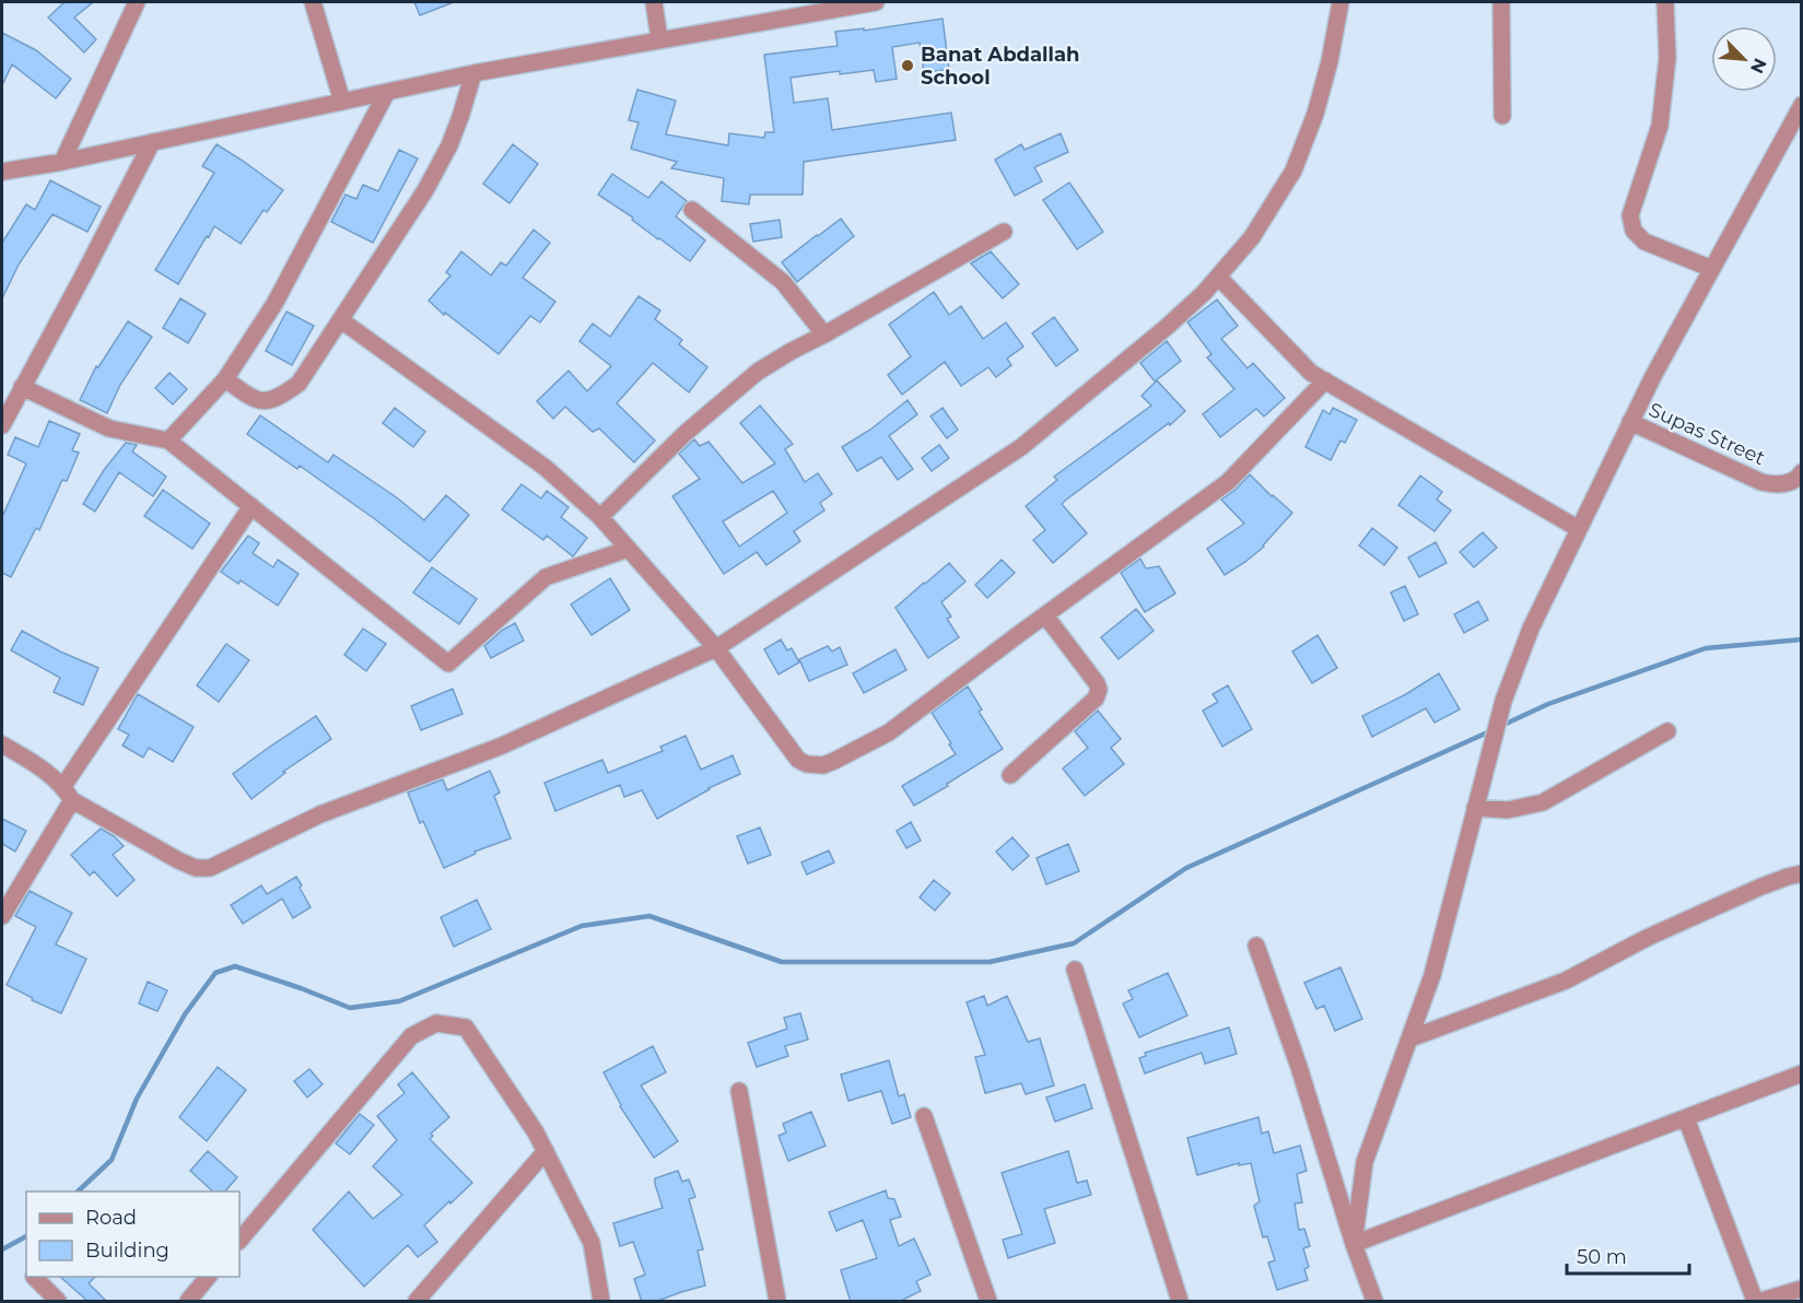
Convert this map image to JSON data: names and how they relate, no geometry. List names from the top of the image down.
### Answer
{
  "streets": {
    "street": ["Supas Street"]
  },
  "places": ["Banat Abdallah School"],
  "legend": ["Road", "Building"],
  "scale_bar": "50 m",
  "north": "bottom right"
}
